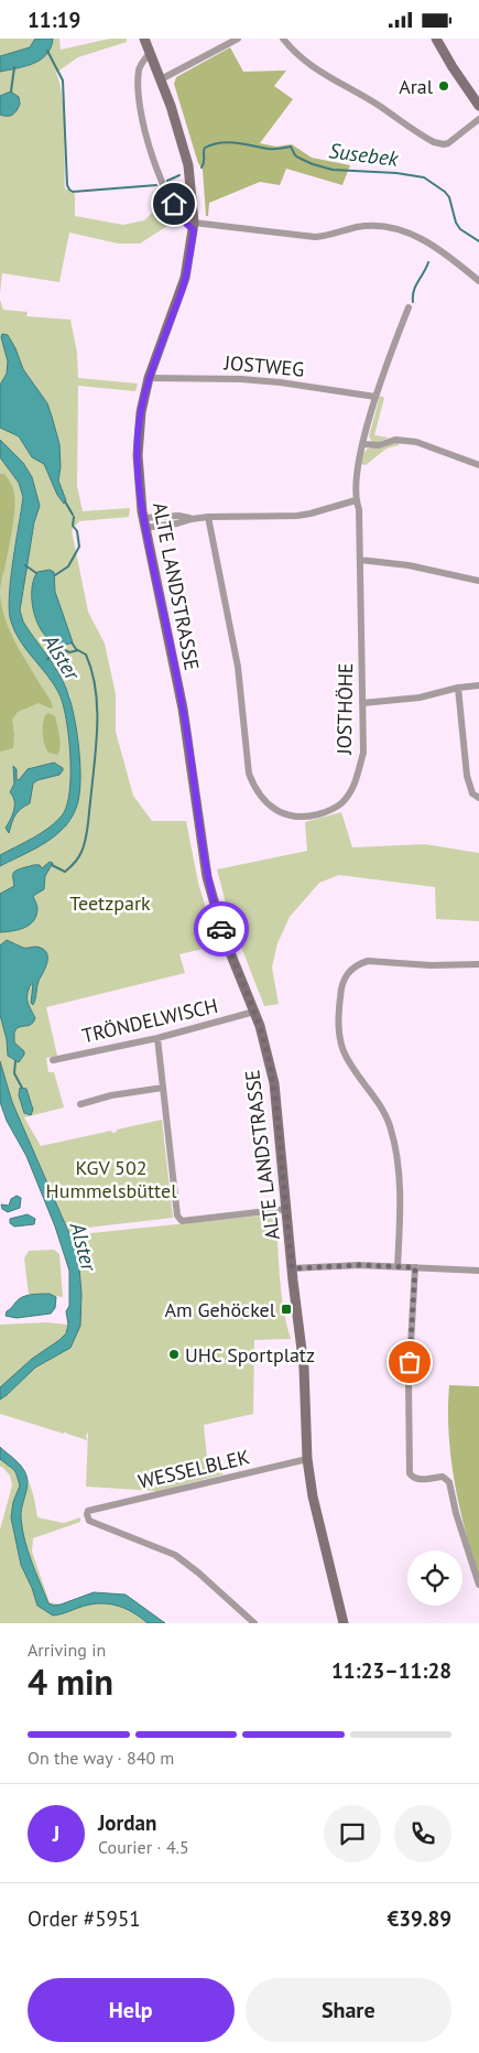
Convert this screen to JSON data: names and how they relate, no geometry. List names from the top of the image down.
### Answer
{
  "streets": {
    "main road": ["ALTE LANDSTRASSE"],
    "street": [
      "JOSTWEG",
      "JOSTHÖHE",
      "TRÖNDELWISCH",
      "WESSELBLEK"
    ]
  },
  "crossings": [
    ["JOSTWEG", "ALTE LANDSTRASSE"],
    ["JOSTWEG", "JOSTHÖHE"],
    ["ALTE LANDSTRASSE", "TRÖNDELWISCH"],
    ["ALTE LANDSTRASSE", "WESSELBLEK"]
  ],
  "water": ["Susebek", "Alster"],
  "parks": ["Teetzpark", "KGV 502 Hummelsbüttel"],
  "places": {
    "other": ["Aral", "UHC Sportplatz"],
    "transit": ["Am Gehöckel"]
  },
  "page": {
    "status": "11:19",
    "heading": ["4 min", "Arriving in", "11:23–11:28"],
    "panel": [
      "Jordan",
      "Courier · 4.5",
      "Order #5951",
      "€39.89"
    ],
    "bar": "On the way · 840 m",
    "round": "J",
    "buttons": ["Help", "Share"]
  }
}
